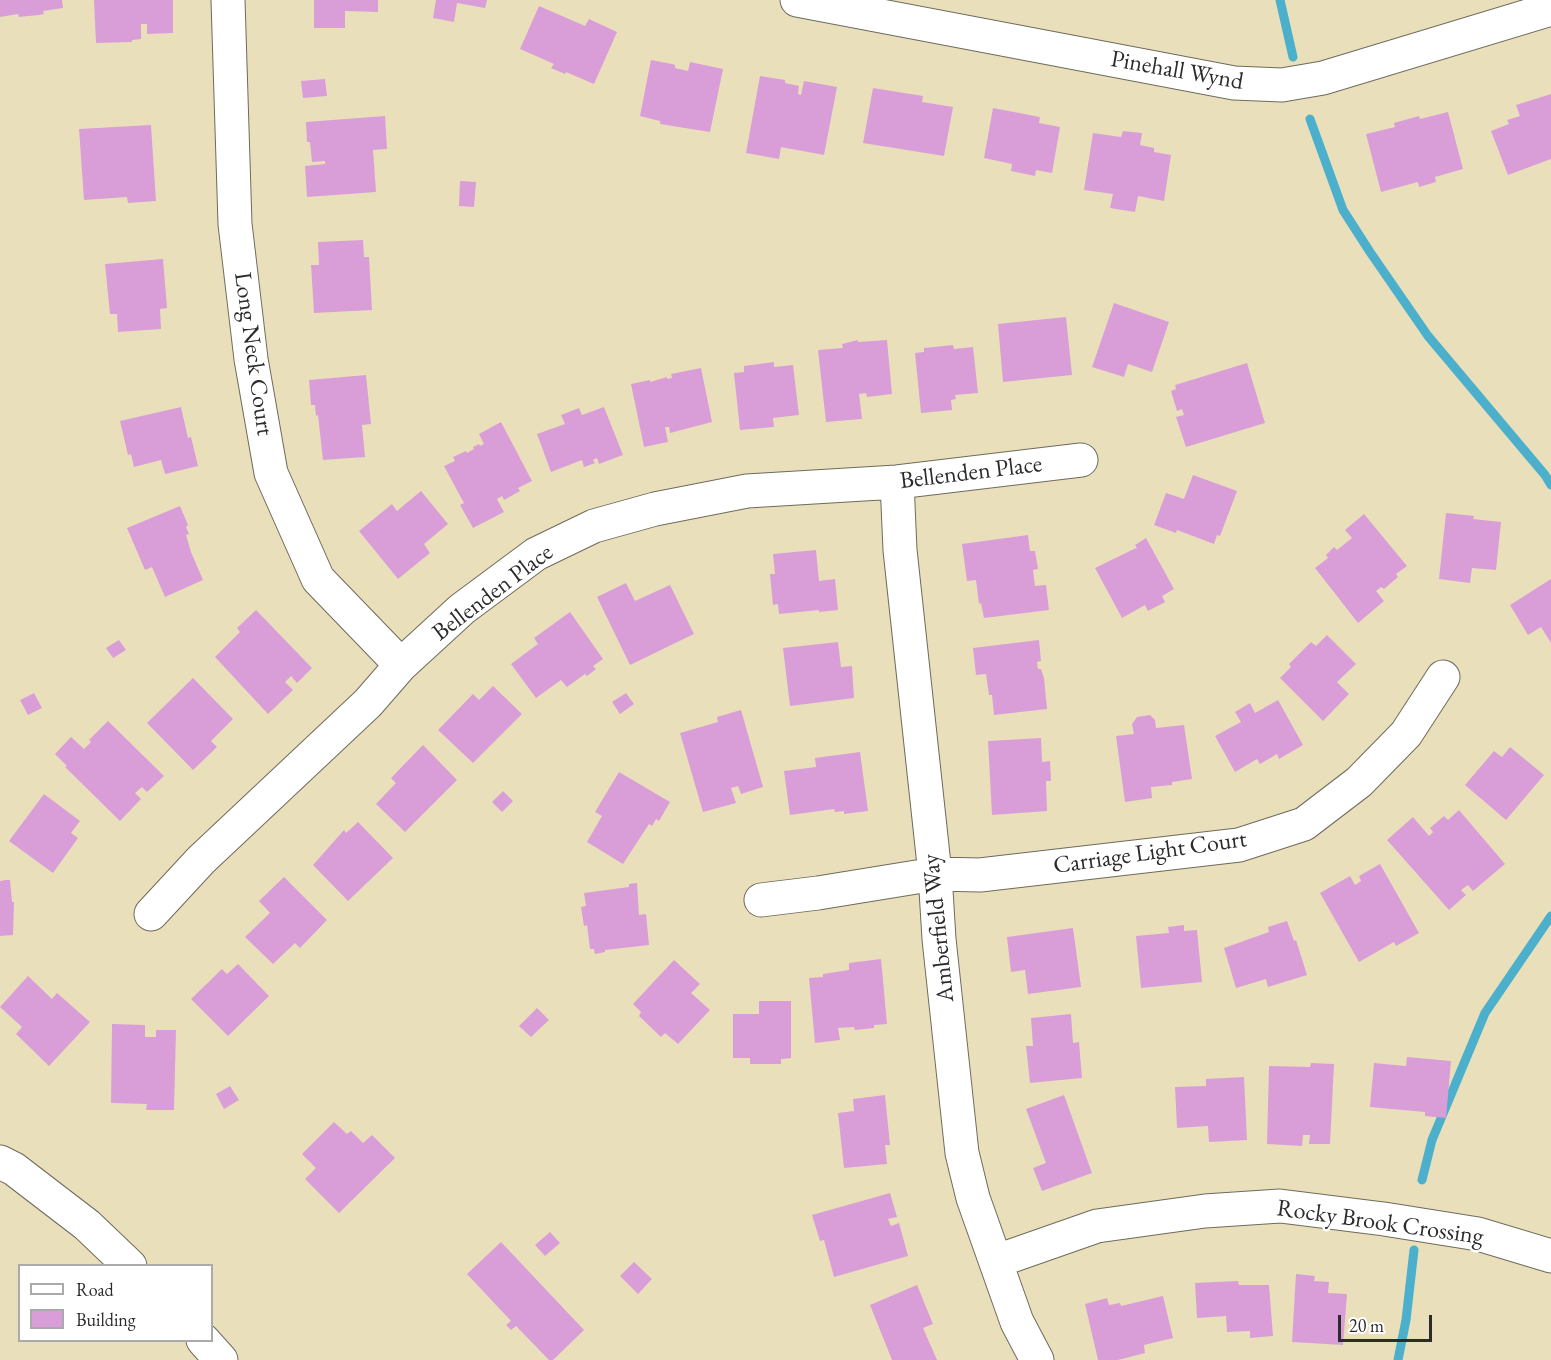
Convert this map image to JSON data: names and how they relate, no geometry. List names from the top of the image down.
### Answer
{
  "streets": {
    "street": [
      "Pinehall Wynd",
      "Long Neck Court",
      "Bellenden Place",
      "Carriage Light Court",
      "Amberfield Way",
      "Rocky Brook Crossing"
    ]
  },
  "crossings": [
    ["Long Neck Court", "Bellenden Place"],
    ["Bellenden Place", "Amberfield Way"],
    ["Carriage Light Court", "Amberfield Way"],
    ["Amberfield Way", "Rocky Brook Crossing"]
  ],
  "legend": ["Road", "Building"],
  "scale_bar": "20 m"
}
